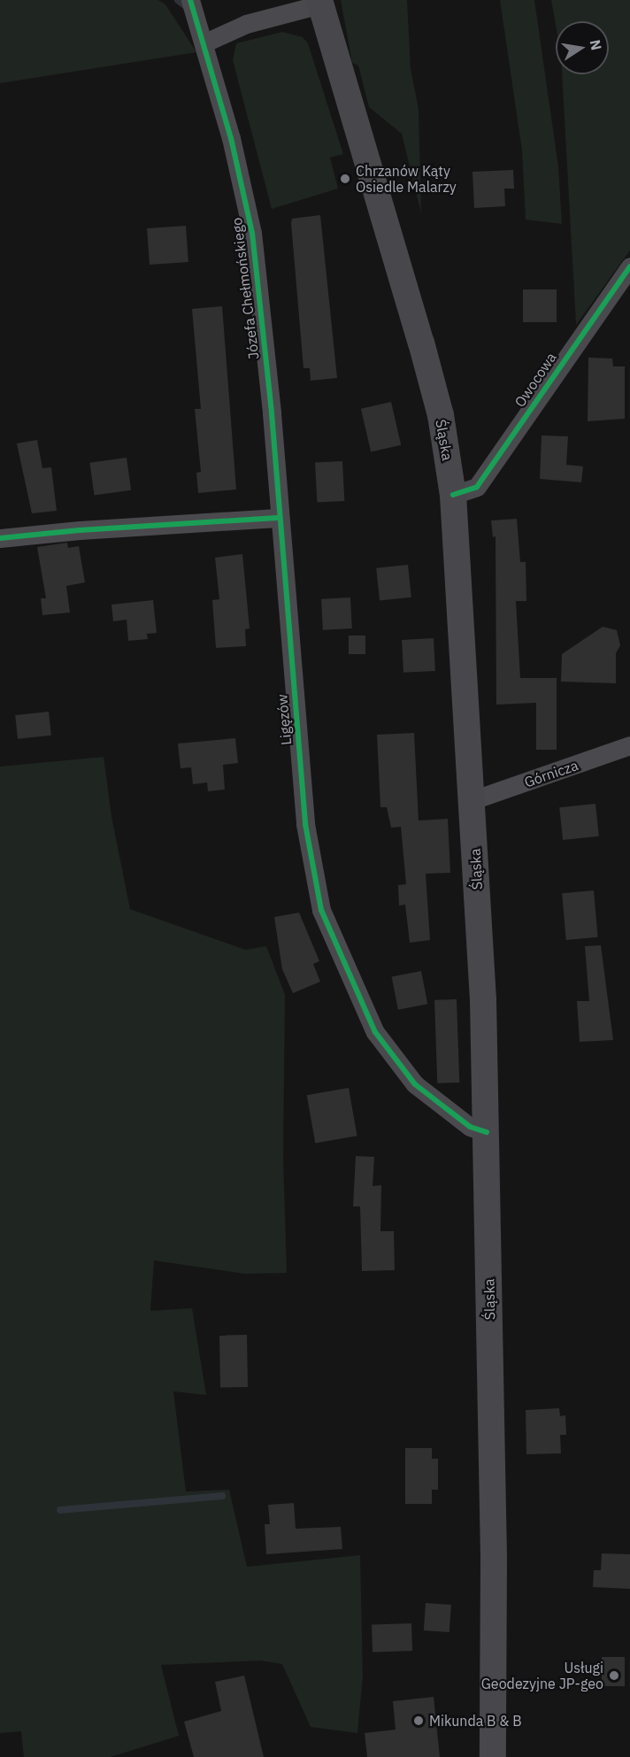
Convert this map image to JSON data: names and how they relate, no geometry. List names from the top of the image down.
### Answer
{
  "streets": {
    "main road": ["Śląska"],
    "street": [
      "Józefa Chełmońskiego",
      "Owocowa",
      "Ligęzów",
      "Górnicza"
    ]
  },
  "crossings": [
    ["Józefa Chełmońskiego", "Ligęzów"],
    ["Owocowa", "Śląska"],
    ["Śląska", "Ligęzów"],
    ["Śląska", "Górnicza"]
  ],
  "places": ["Chrzanów Kąty Osiedle Malarzy", "Usługi Geodezyjne JP-geo", "Mikunda B & B"],
  "north": "right"
}
